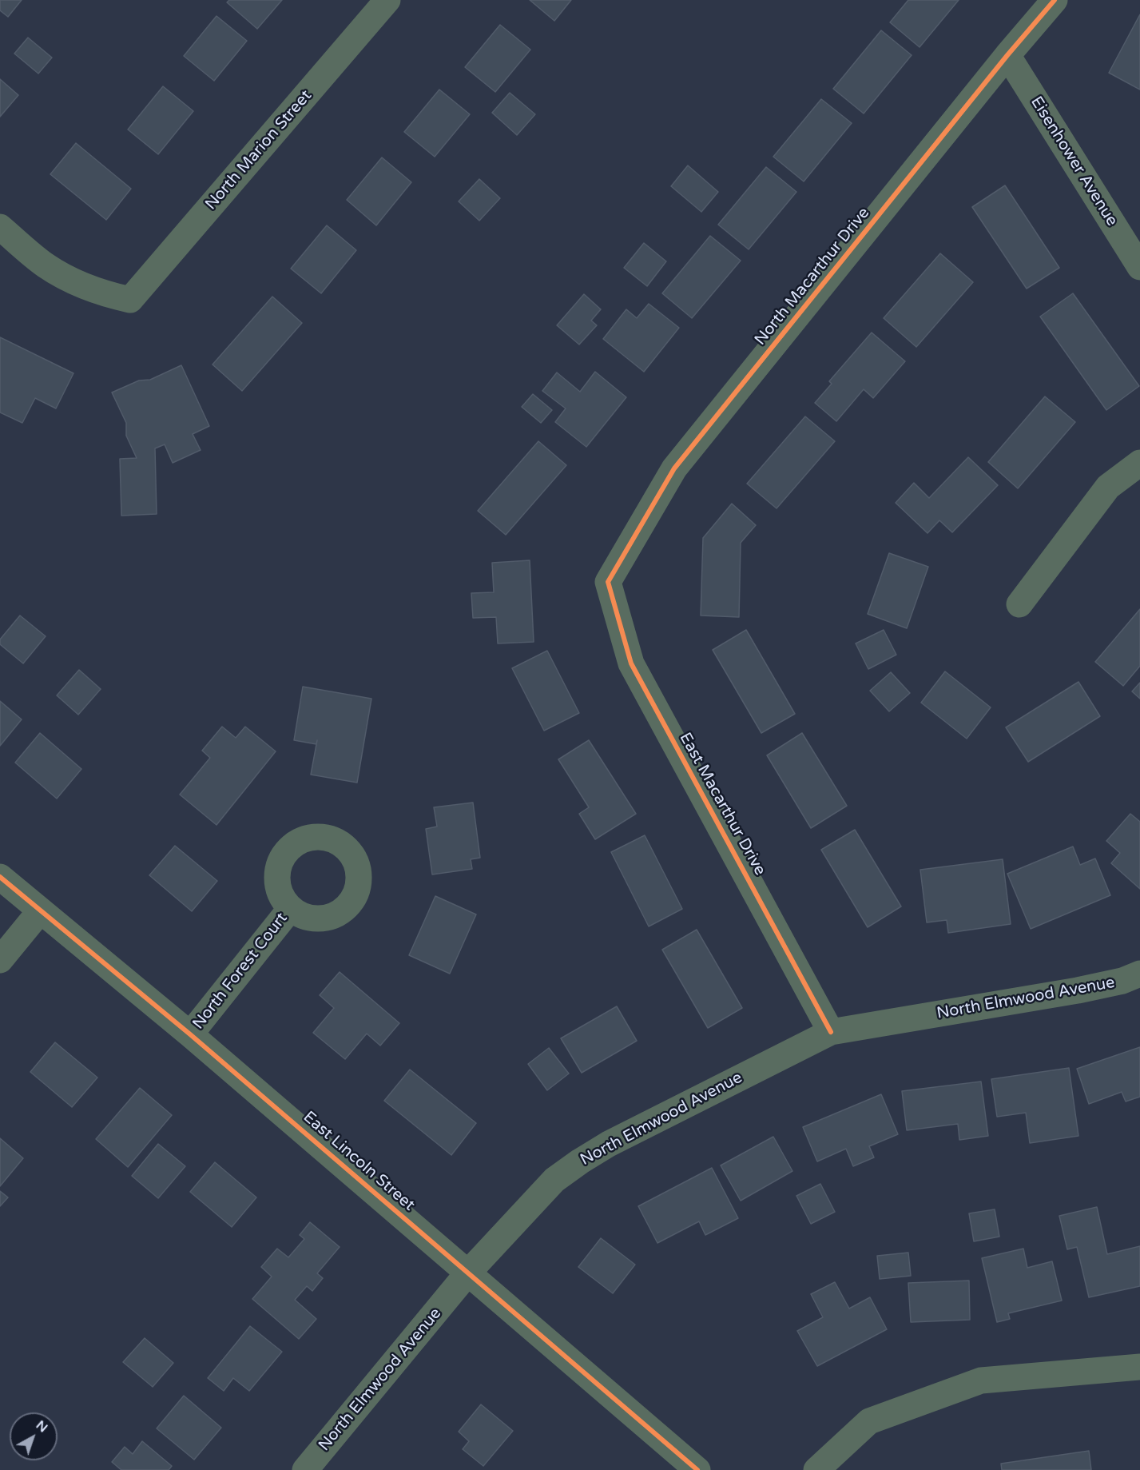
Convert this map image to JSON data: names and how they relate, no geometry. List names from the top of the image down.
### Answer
{
  "streets": {
    "street": [
      "North Marion Street",
      "Eisenhower Avenue",
      "North Macarthur Drive",
      "East Macarthur Drive",
      "North Forest Court",
      "North Elmwood Avenue",
      "East Lincoln Street"
    ]
  },
  "crossings": [
    ["Eisenhower Avenue", "North Macarthur Drive"],
    ["North Macarthur Drive", "East Macarthur Drive"],
    ["East Macarthur Drive", "North Elmwood Avenue"],
    ["North Forest Court", "East Lincoln Street"],
    ["North Elmwood Avenue", "East Lincoln Street"]
  ],
  "north": "top right"
}
